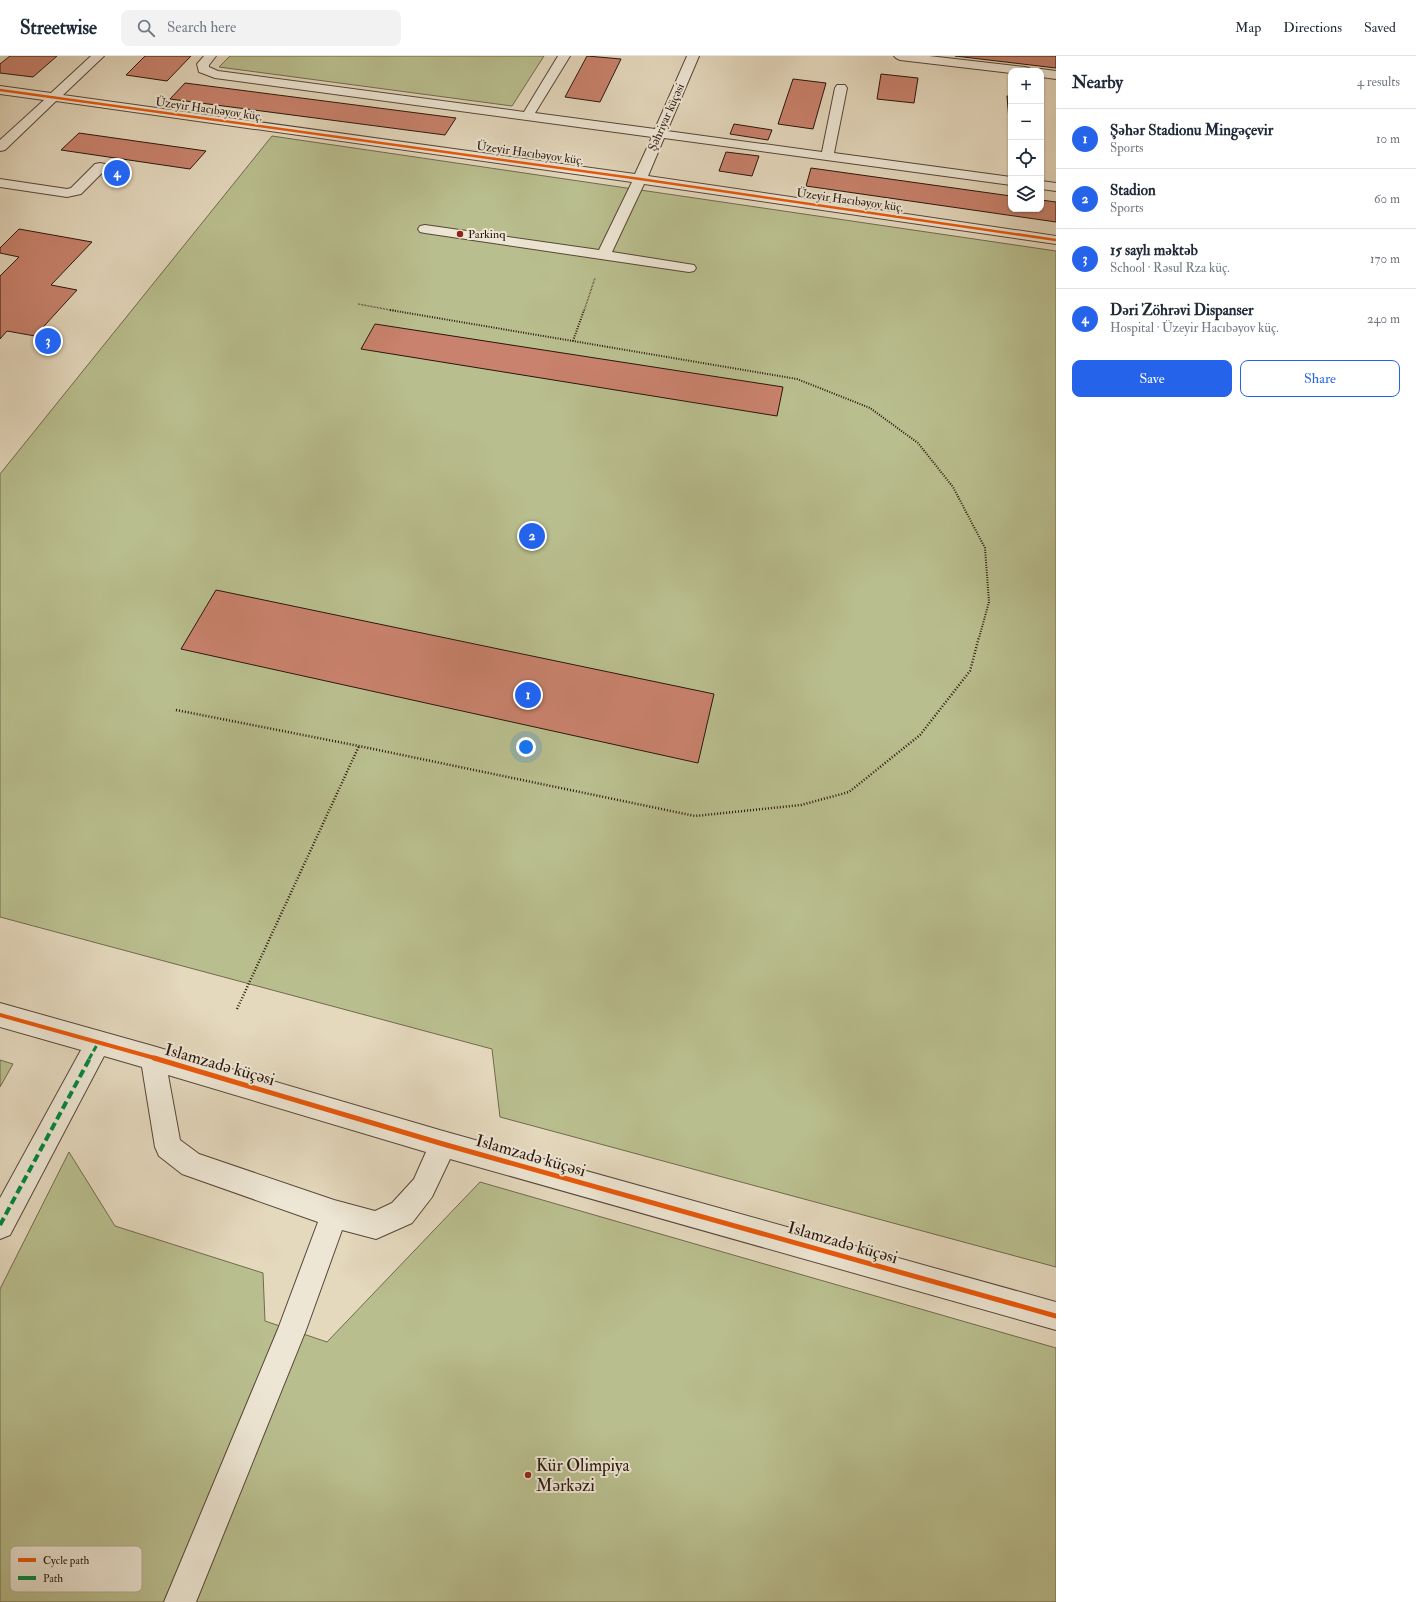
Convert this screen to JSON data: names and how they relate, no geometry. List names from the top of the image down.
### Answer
{
  "streets": {
    "street": ["Üzeyir Hacıbəyov küç.", "Şəhriyar küçəsi", "Islamzadə küçəsi"]
  },
  "crossings": [
    ["Üzeyir Hacıbəyov küç.", "Şəhriyar küçəsi"]
  ],
  "places": ["Parkinq", "Kür Olimpiya Mərkəzi"],
  "legend": ["Cycle path", "Path"],
  "page": {
    "header": "Streetwise",
    "search": "Search here",
    "nav": ["Map", "Directions", "Saved"],
    "heading": ["Nearby", "4 results"],
    "map_buttons": ["+", "−"],
    "list": [
      {
        "mark": "1",
        "name": "Şəhər Stadionu Mingəçevir",
        "note": "Sports",
        "value": "10 m"
      },
      {
        "mark": "2",
        "name": "Stadion",
        "note": "Sports",
        "value": "60 m"
      },
      {
        "mark": "3",
        "name": "15 saylı məktəb",
        "note": "School · Rəsul Rza küç.",
        "value": "170 m"
      },
      {
        "mark": "4",
        "name": "Dəri Zöhrəvi Dispanser",
        "note": "Hospital · Üzeyir Hacıbəyov küç.",
        "value": "240 m"
      }
    ],
    "pins": [
      "4",
      "3",
      "2",
      "1"
    ],
    "buttons": ["Save", "Share"]
  }
}
